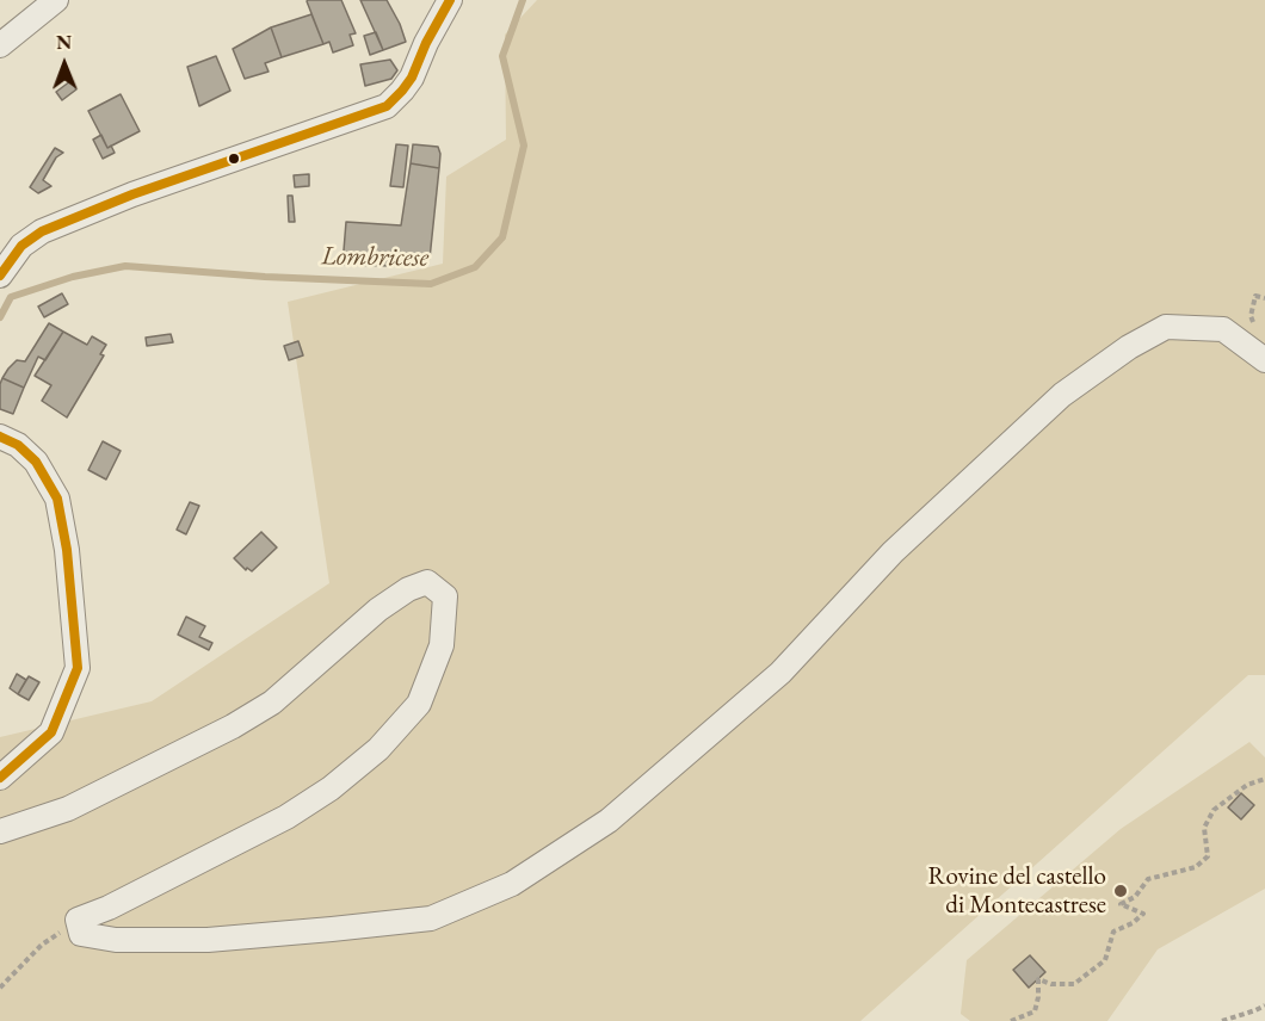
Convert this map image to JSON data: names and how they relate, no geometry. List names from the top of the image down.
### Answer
{
  "water": ["Lombricese"],
  "places": ["Rovine del castello di Montecastrese"],
  "north": "top"
}
